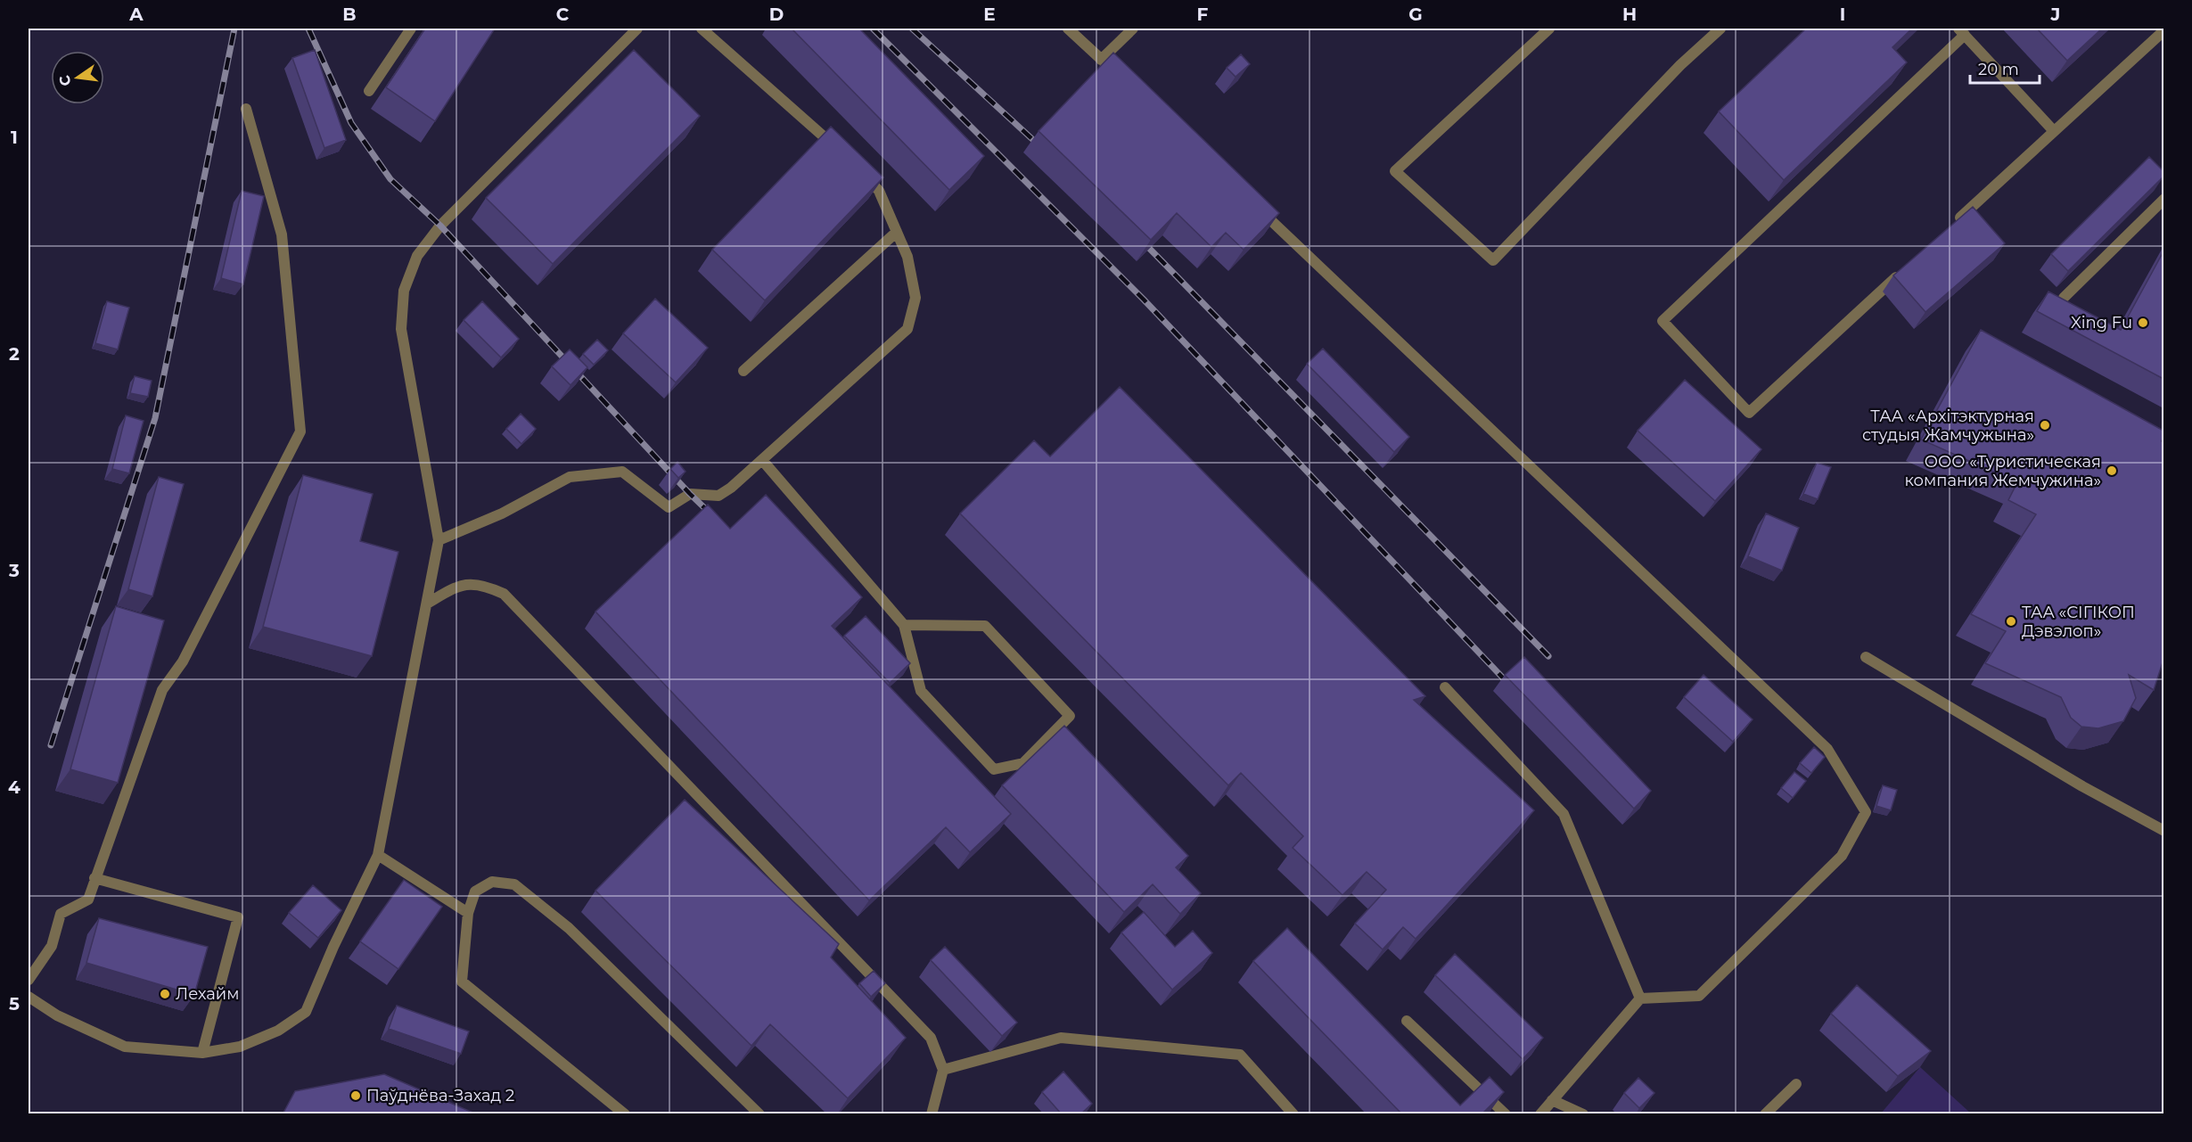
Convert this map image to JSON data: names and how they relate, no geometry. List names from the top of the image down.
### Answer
{
  "places": [
    "Xing Fu",
    "ТАА «Архітэктурная студыя Жамчужына»",
    "ООО «Туристическая компания Жемчужина»",
    "ТАА «СІГІКОП Дэвэлоп»",
    "Лехайм",
    "Паўднёва-Захад 2"
  ],
  "scale_bar": "20 m",
  "north": "left",
  "grid": {
    "columns": [
      "A",
      "B",
      "C",
      "D",
      "E",
      "F",
      "G",
      "H",
      "I",
      "J"
    ],
    "rows": [
      "1",
      "2",
      "3",
      "4",
      "5"
    ]
  }
}
